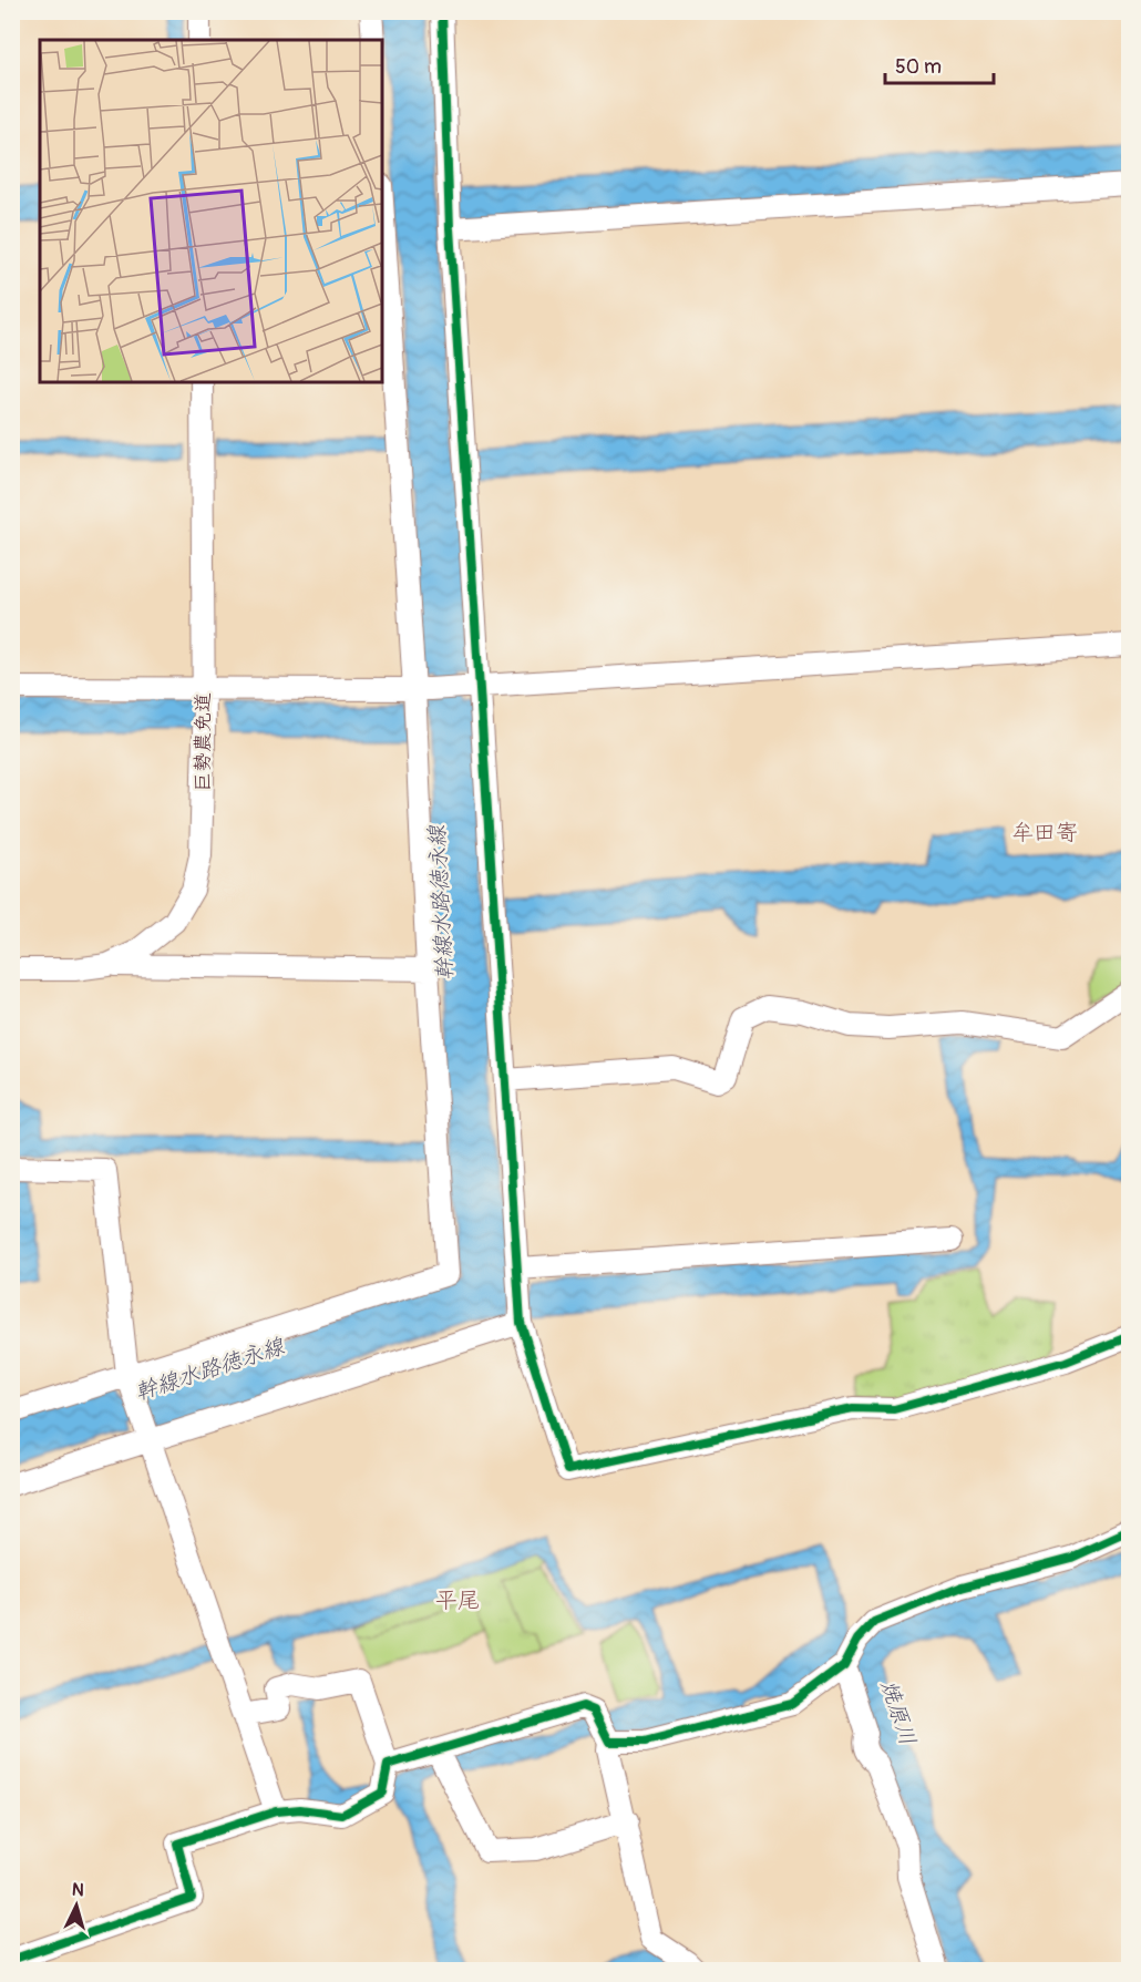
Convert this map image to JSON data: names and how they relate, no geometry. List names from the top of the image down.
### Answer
{
  "streets": {
    "street": ["巨勢農免道"]
  },
  "districts": ["牟田寄", "平尾"],
  "water": ["幹線水路徳永線", "焼原川"],
  "scale_bar": "50 m",
  "north": "top"
}
